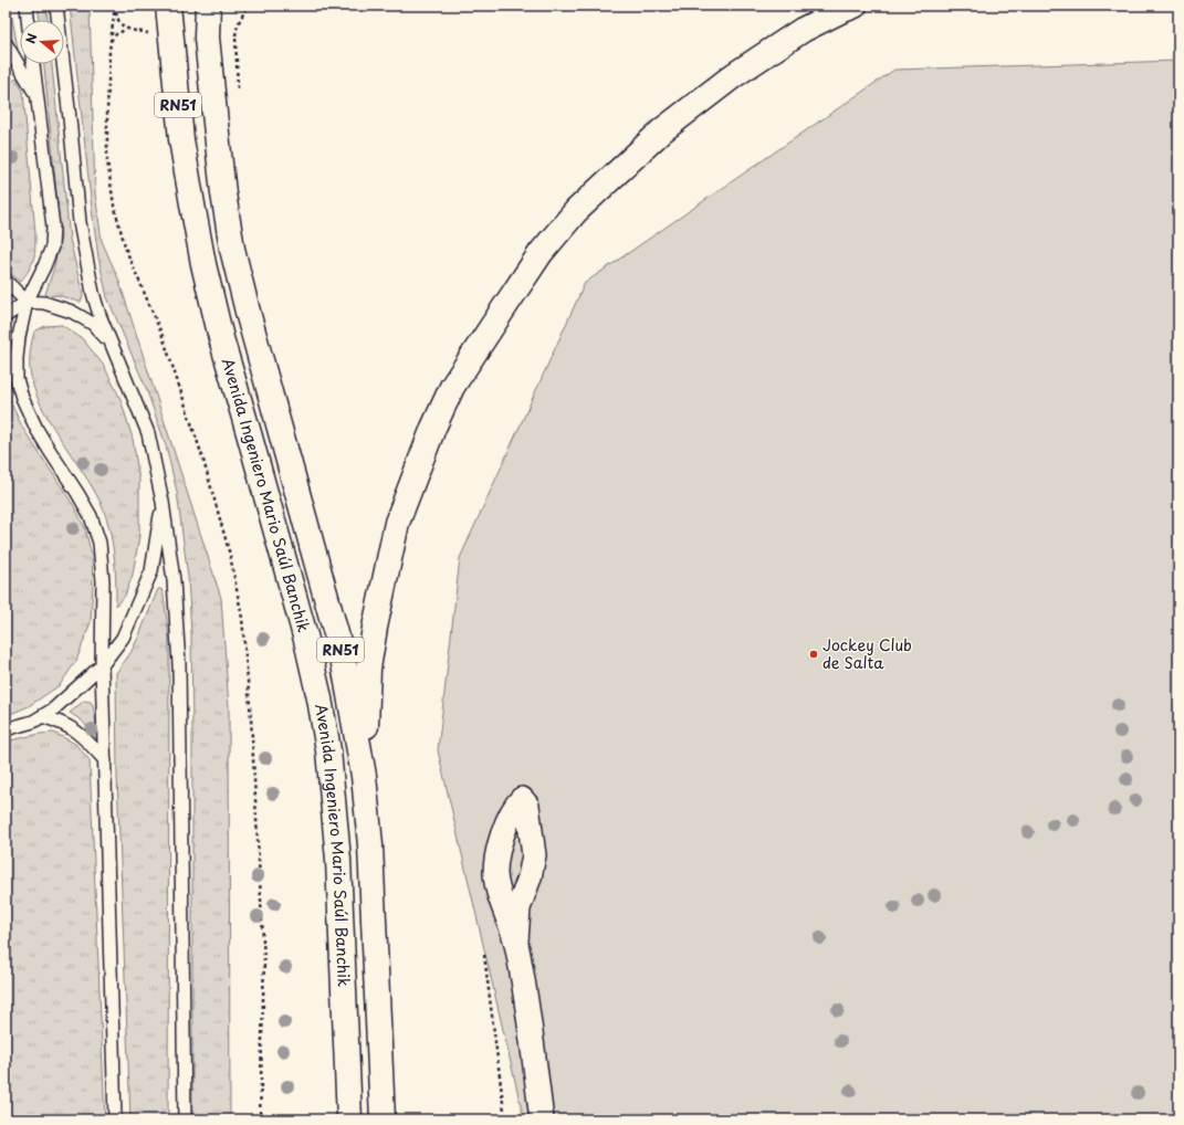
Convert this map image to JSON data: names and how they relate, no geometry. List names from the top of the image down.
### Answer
{
  "streets": {
    "highway": ["RN51", "Avenida Ingeniero Mario Saúl Banchik"]
  },
  "places": ["Jockey Club de Salta"],
  "north": "left"
}
